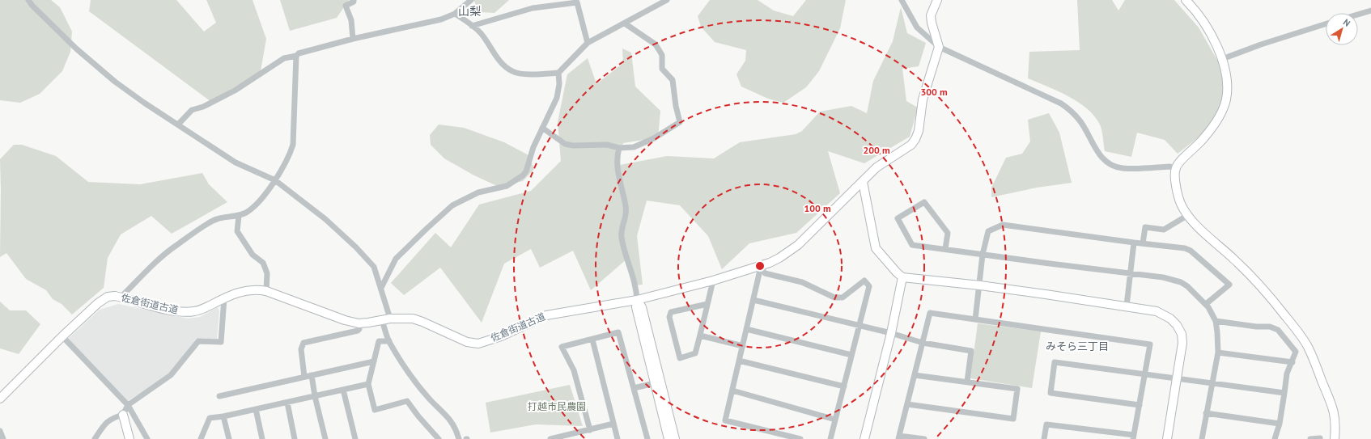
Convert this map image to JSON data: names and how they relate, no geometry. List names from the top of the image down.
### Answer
{
  "streets": {
    "street": ["佐倉街道古道"]
  },
  "districts": ["山梨", "みそら三丁目"],
  "parks": ["打越市民農園"],
  "north": "top right",
  "rings": ["300 m", "200 m", "100 m"]
}
